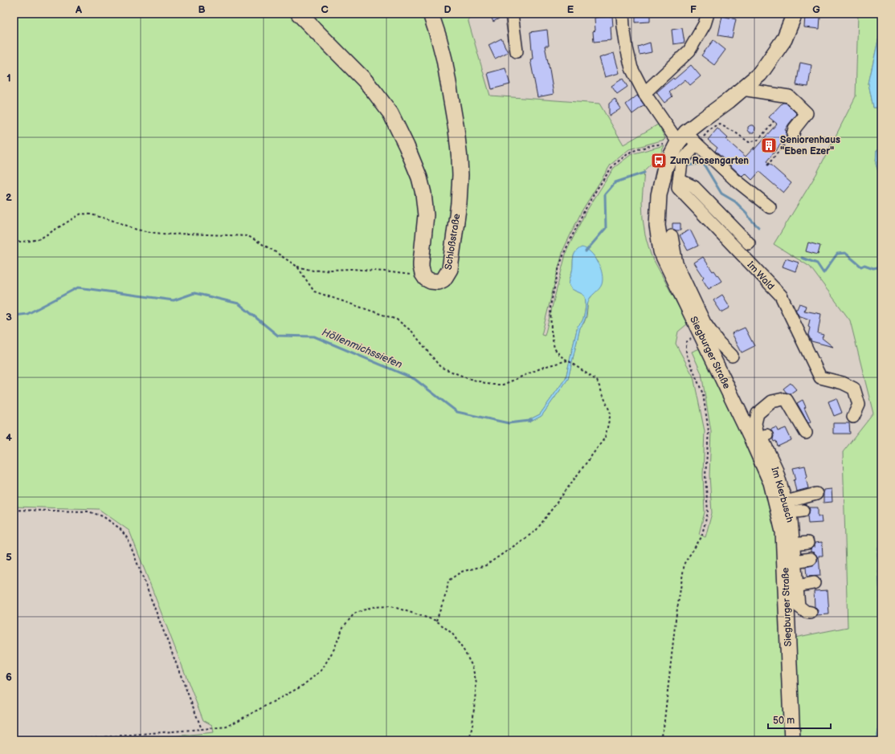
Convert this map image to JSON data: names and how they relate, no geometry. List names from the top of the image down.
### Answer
{
  "streets": {
    "main road": ["Schloßstraße", "Siegburger Straße"],
    "street": ["Im Wald", "Im Kierbusch"]
  },
  "crossings": [
    ["Siegburger Straße", "Im Kierbusch"]
  ],
  "water": ["Höllenmichssiefen"],
  "places": {
    "building": ["Seniorenhaus \"Eben Ezer\""],
    "bus stop": ["Zum Rosengarten"]
  },
  "scale_bar": "50 m",
  "grid": {
    "columns": [
      "A",
      "B",
      "C",
      "D",
      "E",
      "F",
      "G"
    ],
    "rows": [
      "1",
      "2",
      "3",
      "4",
      "5",
      "6"
    ]
  }
}
